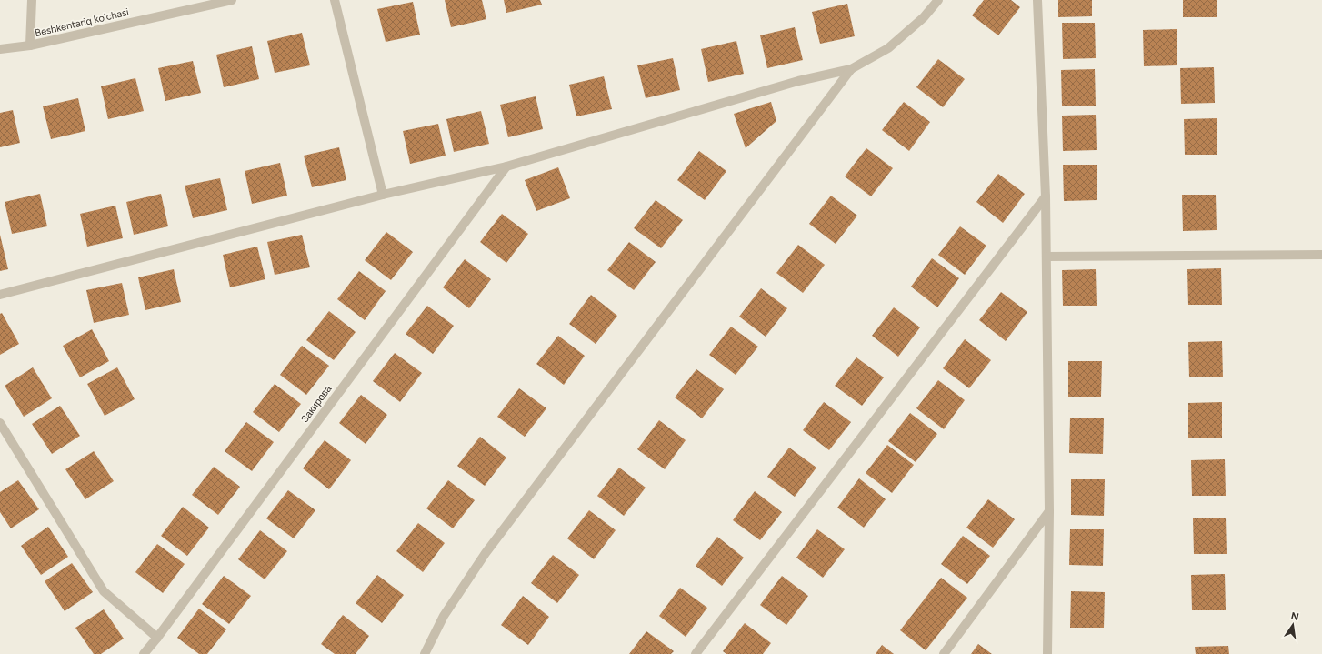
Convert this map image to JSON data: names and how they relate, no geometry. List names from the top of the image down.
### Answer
{
  "streets": {
    "street": ["Beshkentariq ko'chasi", "Закирова"]
  },
  "north": "top"
}
